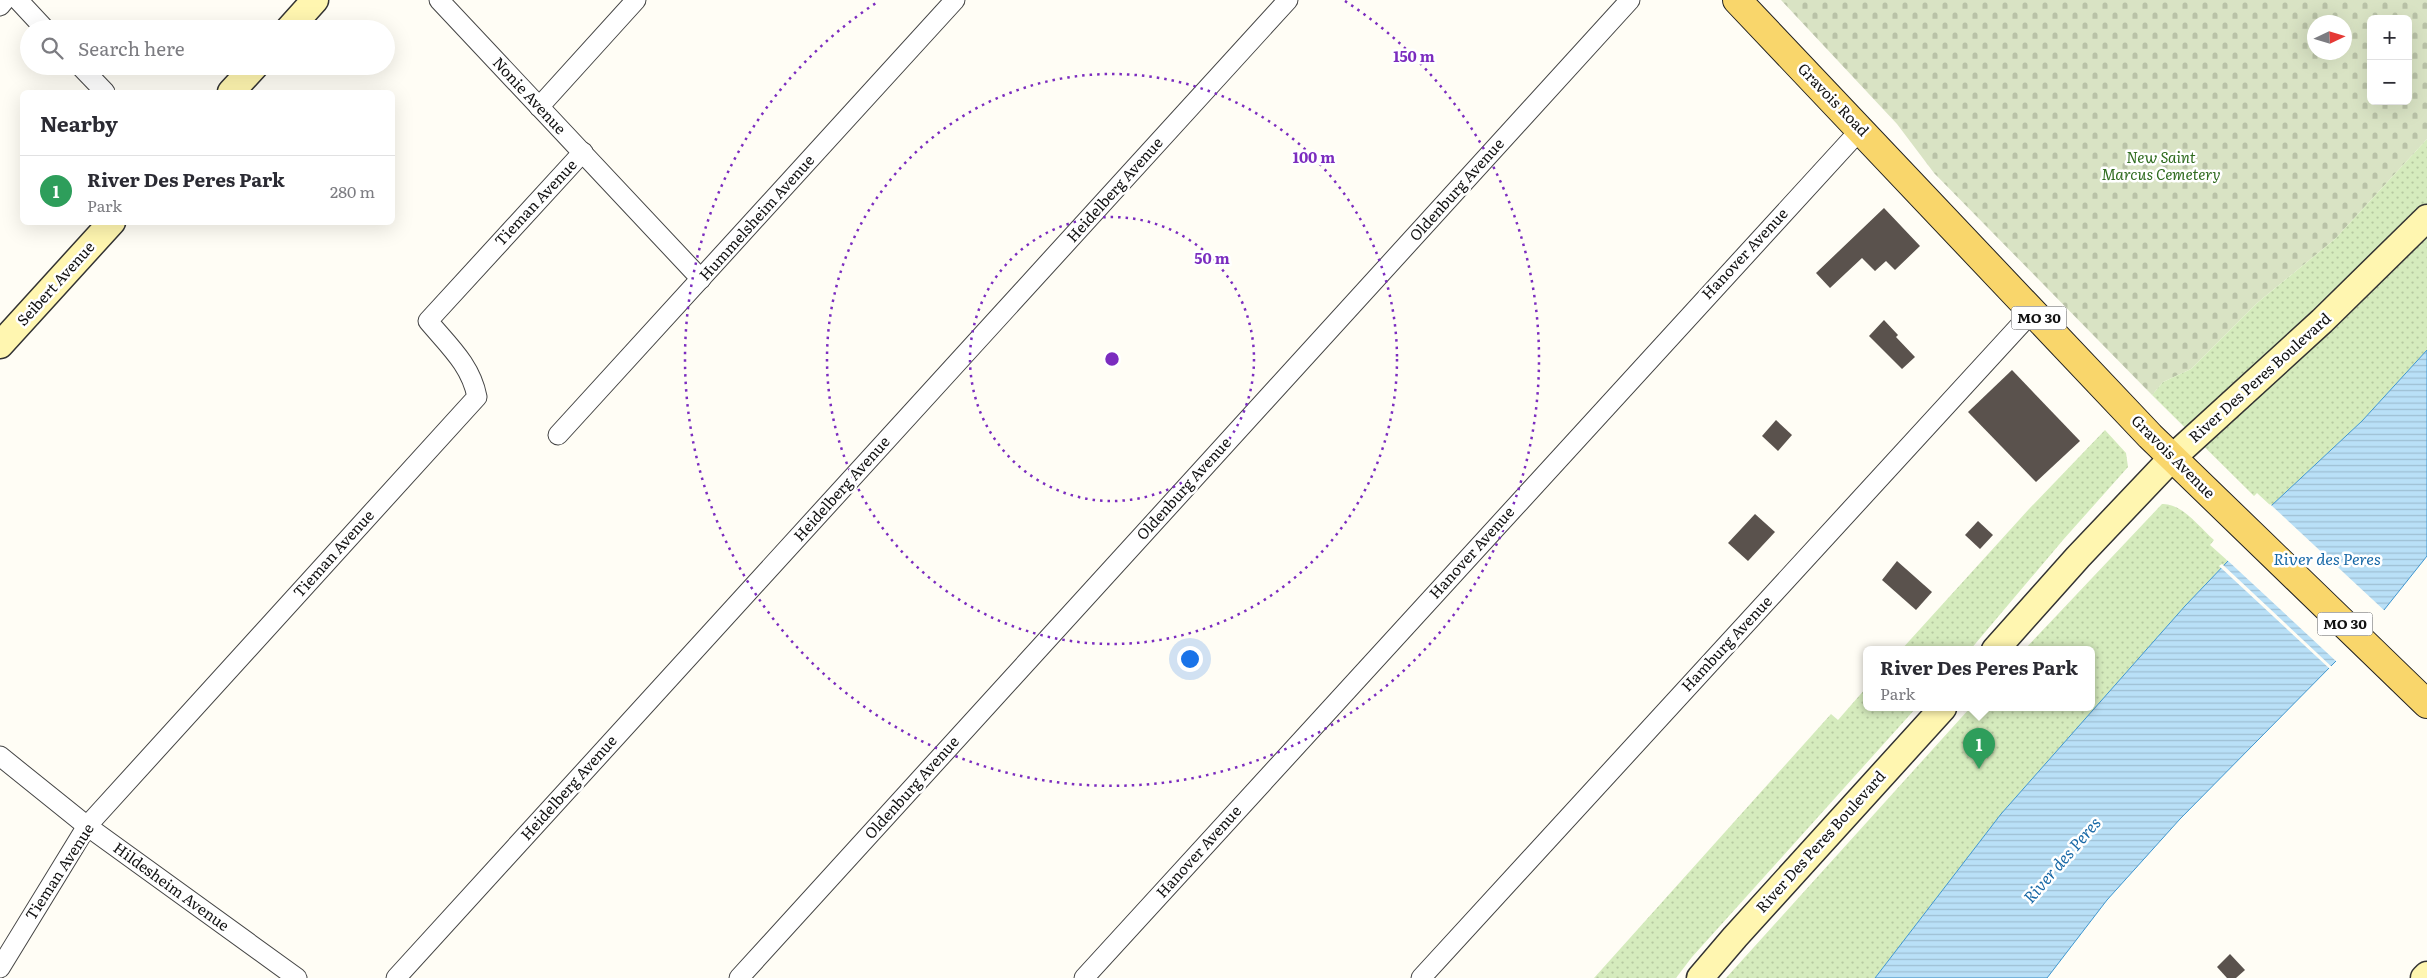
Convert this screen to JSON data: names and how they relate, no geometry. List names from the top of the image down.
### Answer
{
  "streets": {
    "main road": [
      "Gravois Road",
      "Seibert Avenue",
      "MO 30",
      "River Des Peres Boulevard",
      "Gravois Avenue"
    ],
    "street": [
      "Nonie Avenue",
      "Heidelberg Avenue",
      "Oldenburg Avenue",
      "Tieman Avenue",
      "Hummelsheim Avenue",
      "Hanover Avenue",
      "Hamburg Avenue",
      "Hildesheim Avenue"
    ]
  },
  "crossings": [
    ["Nonie Avenue", "Tieman Avenue"],
    ["Nonie Avenue", "Hummelsheim Avenue"],
    ["Gravois Road", "Hanover Avenue"],
    ["Gravois Road", "Gravois Avenue"],
    ["Tieman Avenue", "Hildesheim Avenue"],
    ["River Des Peres Boulevard", "Gravois Avenue"],
    ["Gravois Avenue", "Hamburg Avenue"]
  ],
  "water": ["River des Peres"],
  "parks": ["New Saint Marcus Cemetery"],
  "north": "right",
  "page": {
    "map_buttons": ["+", "−"],
    "search": "Search here",
    "heading": "Nearby",
    "list": [
      {
        "mark": "1",
        "name": "River Des Peres Park",
        "note": "Park",
        "value": "280 m"
      }
    ],
    "popup": ["River Des Peres Park", "Park"],
    "pins": "1"
  },
  "rings": ["150 m", "100 m", "50 m"]
}
